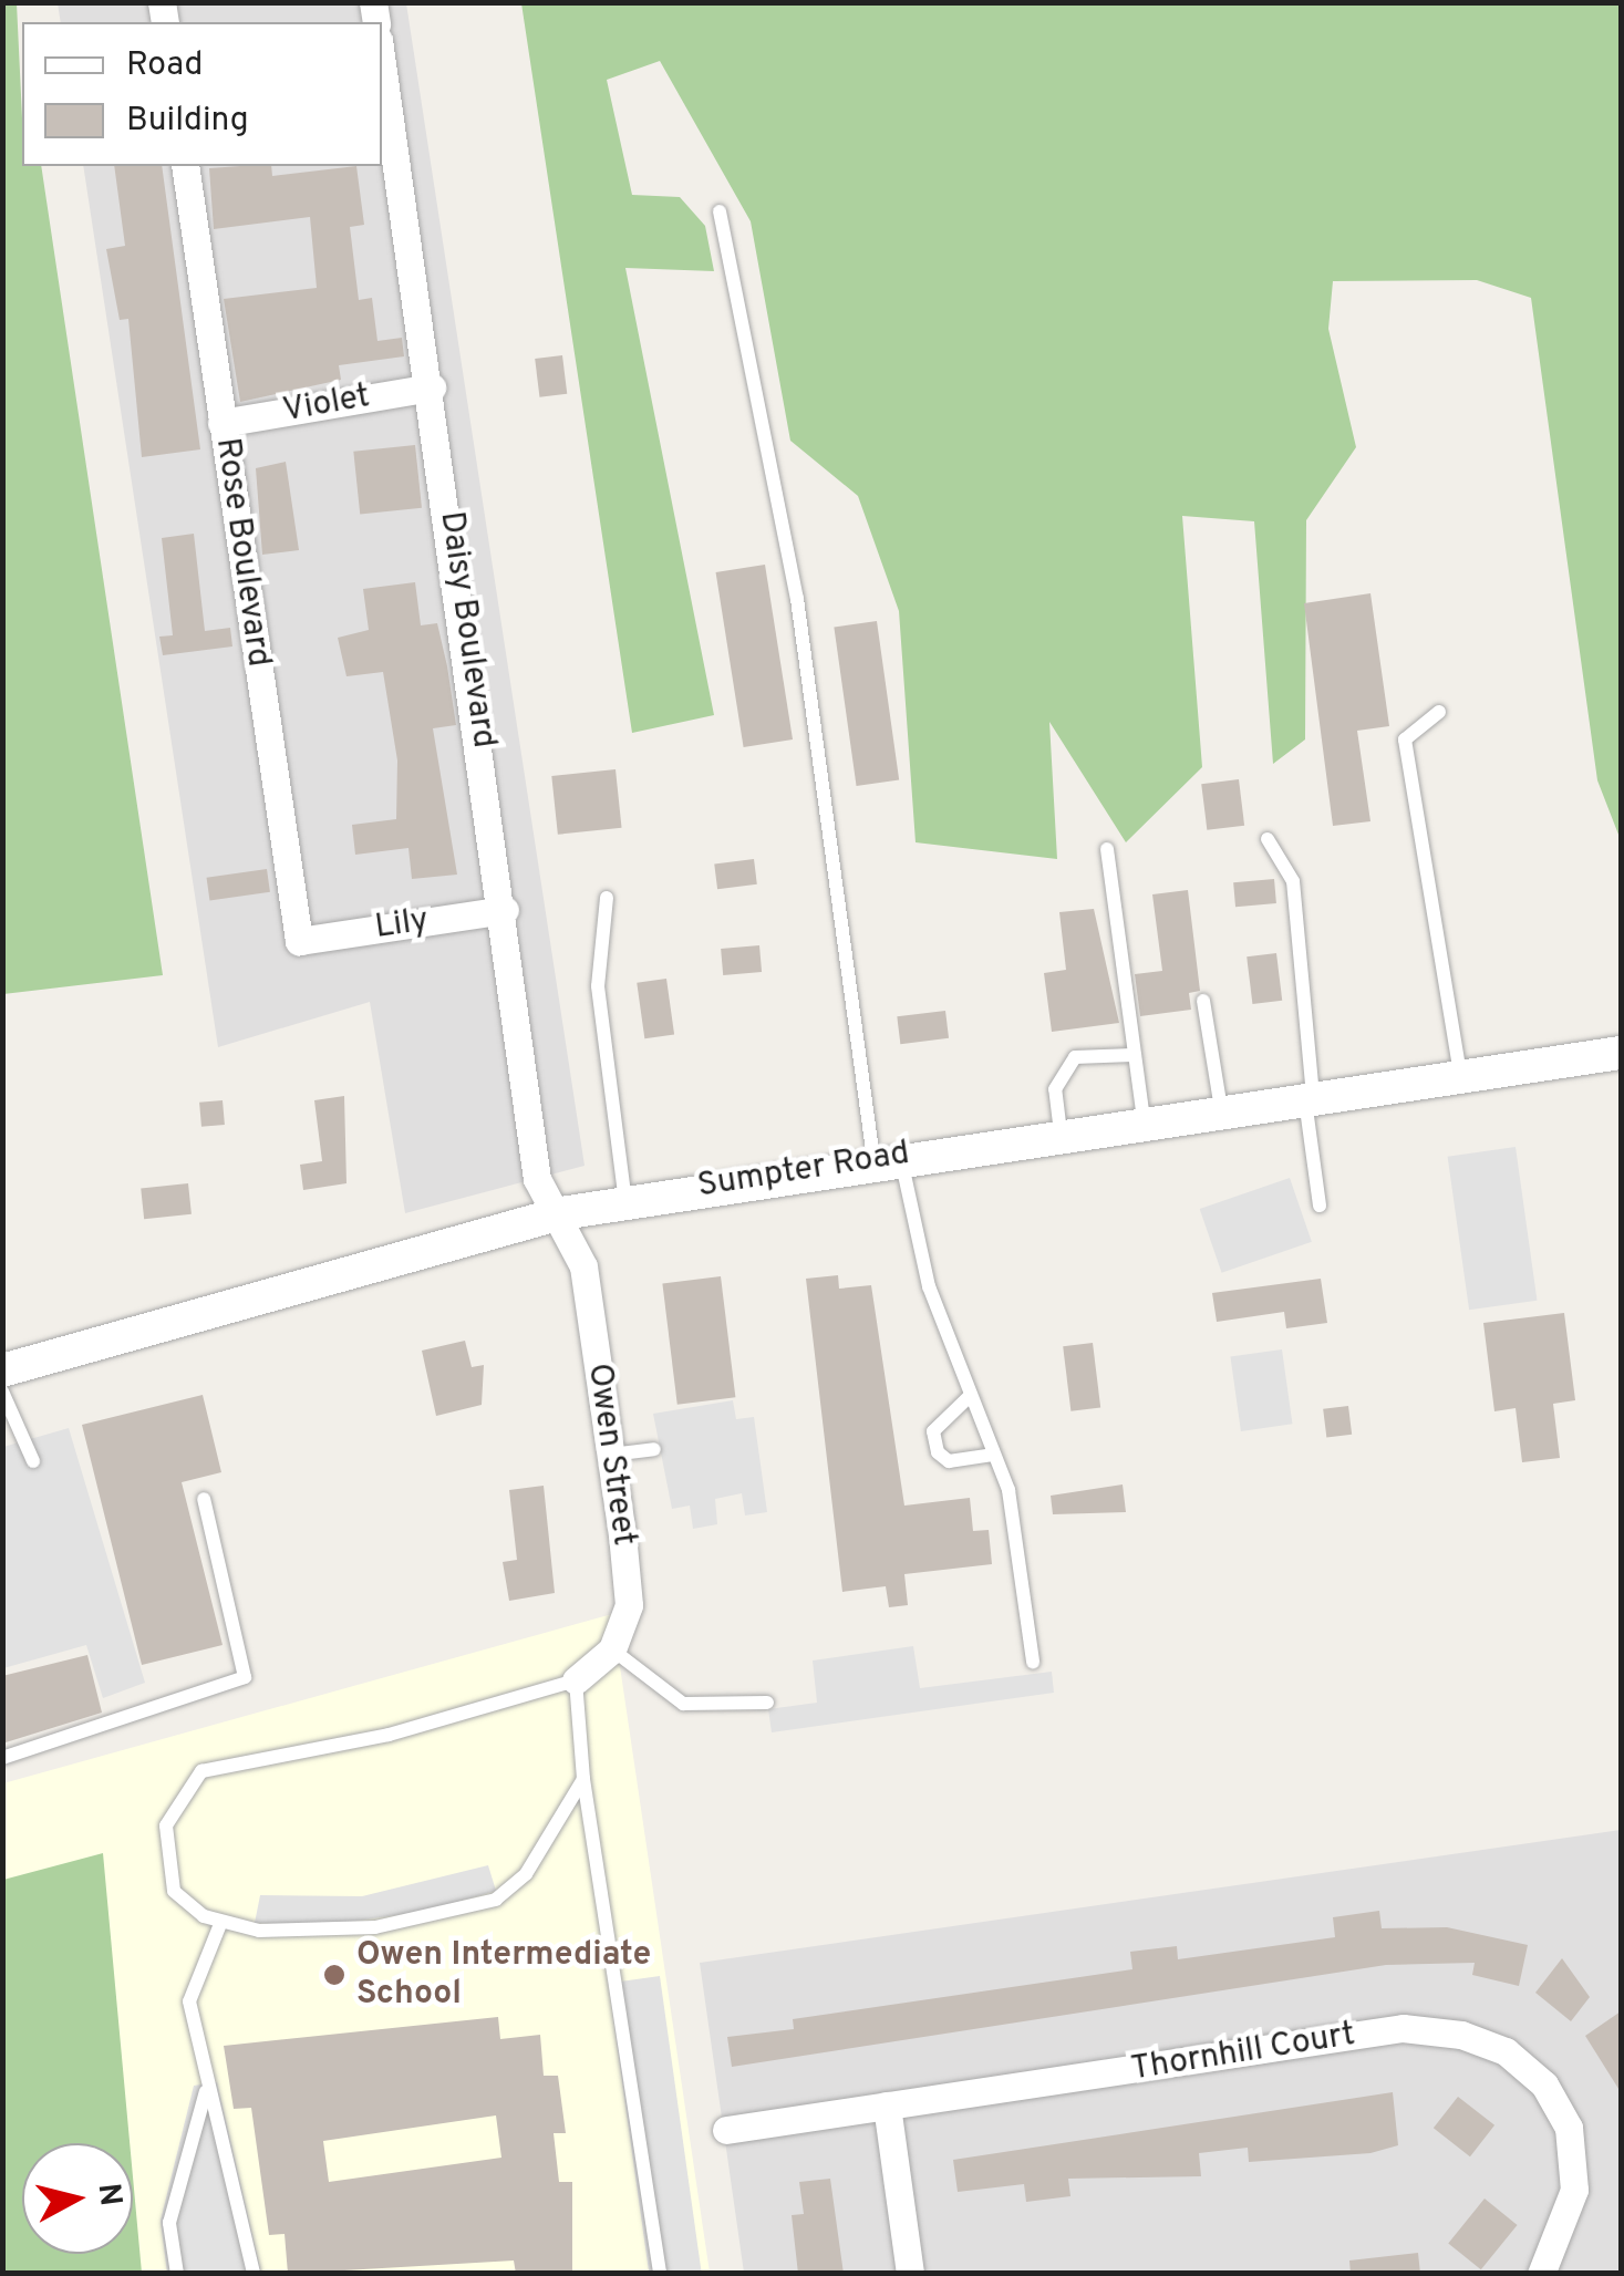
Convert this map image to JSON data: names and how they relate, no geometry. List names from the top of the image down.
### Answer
{
  "streets": {
    "street": [
      "Violet",
      "Rose Boulevard",
      "Daisy Boulevard",
      "Lily",
      "Sumpter Road",
      "Owen Street",
      "Thornhill Court"
    ]
  },
  "crossings": [
    ["Violet", "Rose Boulevard"],
    ["Violet", "Daisy Boulevard"],
    ["Rose Boulevard", "Lily"],
    ["Daisy Boulevard", "Lily"],
    ["Daisy Boulevard", "Sumpter Road"],
    ["Daisy Boulevard", "Owen Street"],
    ["Sumpter Road", "Owen Street"]
  ],
  "places": ["Owen Intermediate School"],
  "legend": ["Road", "Building"],
  "north": "right"
}
